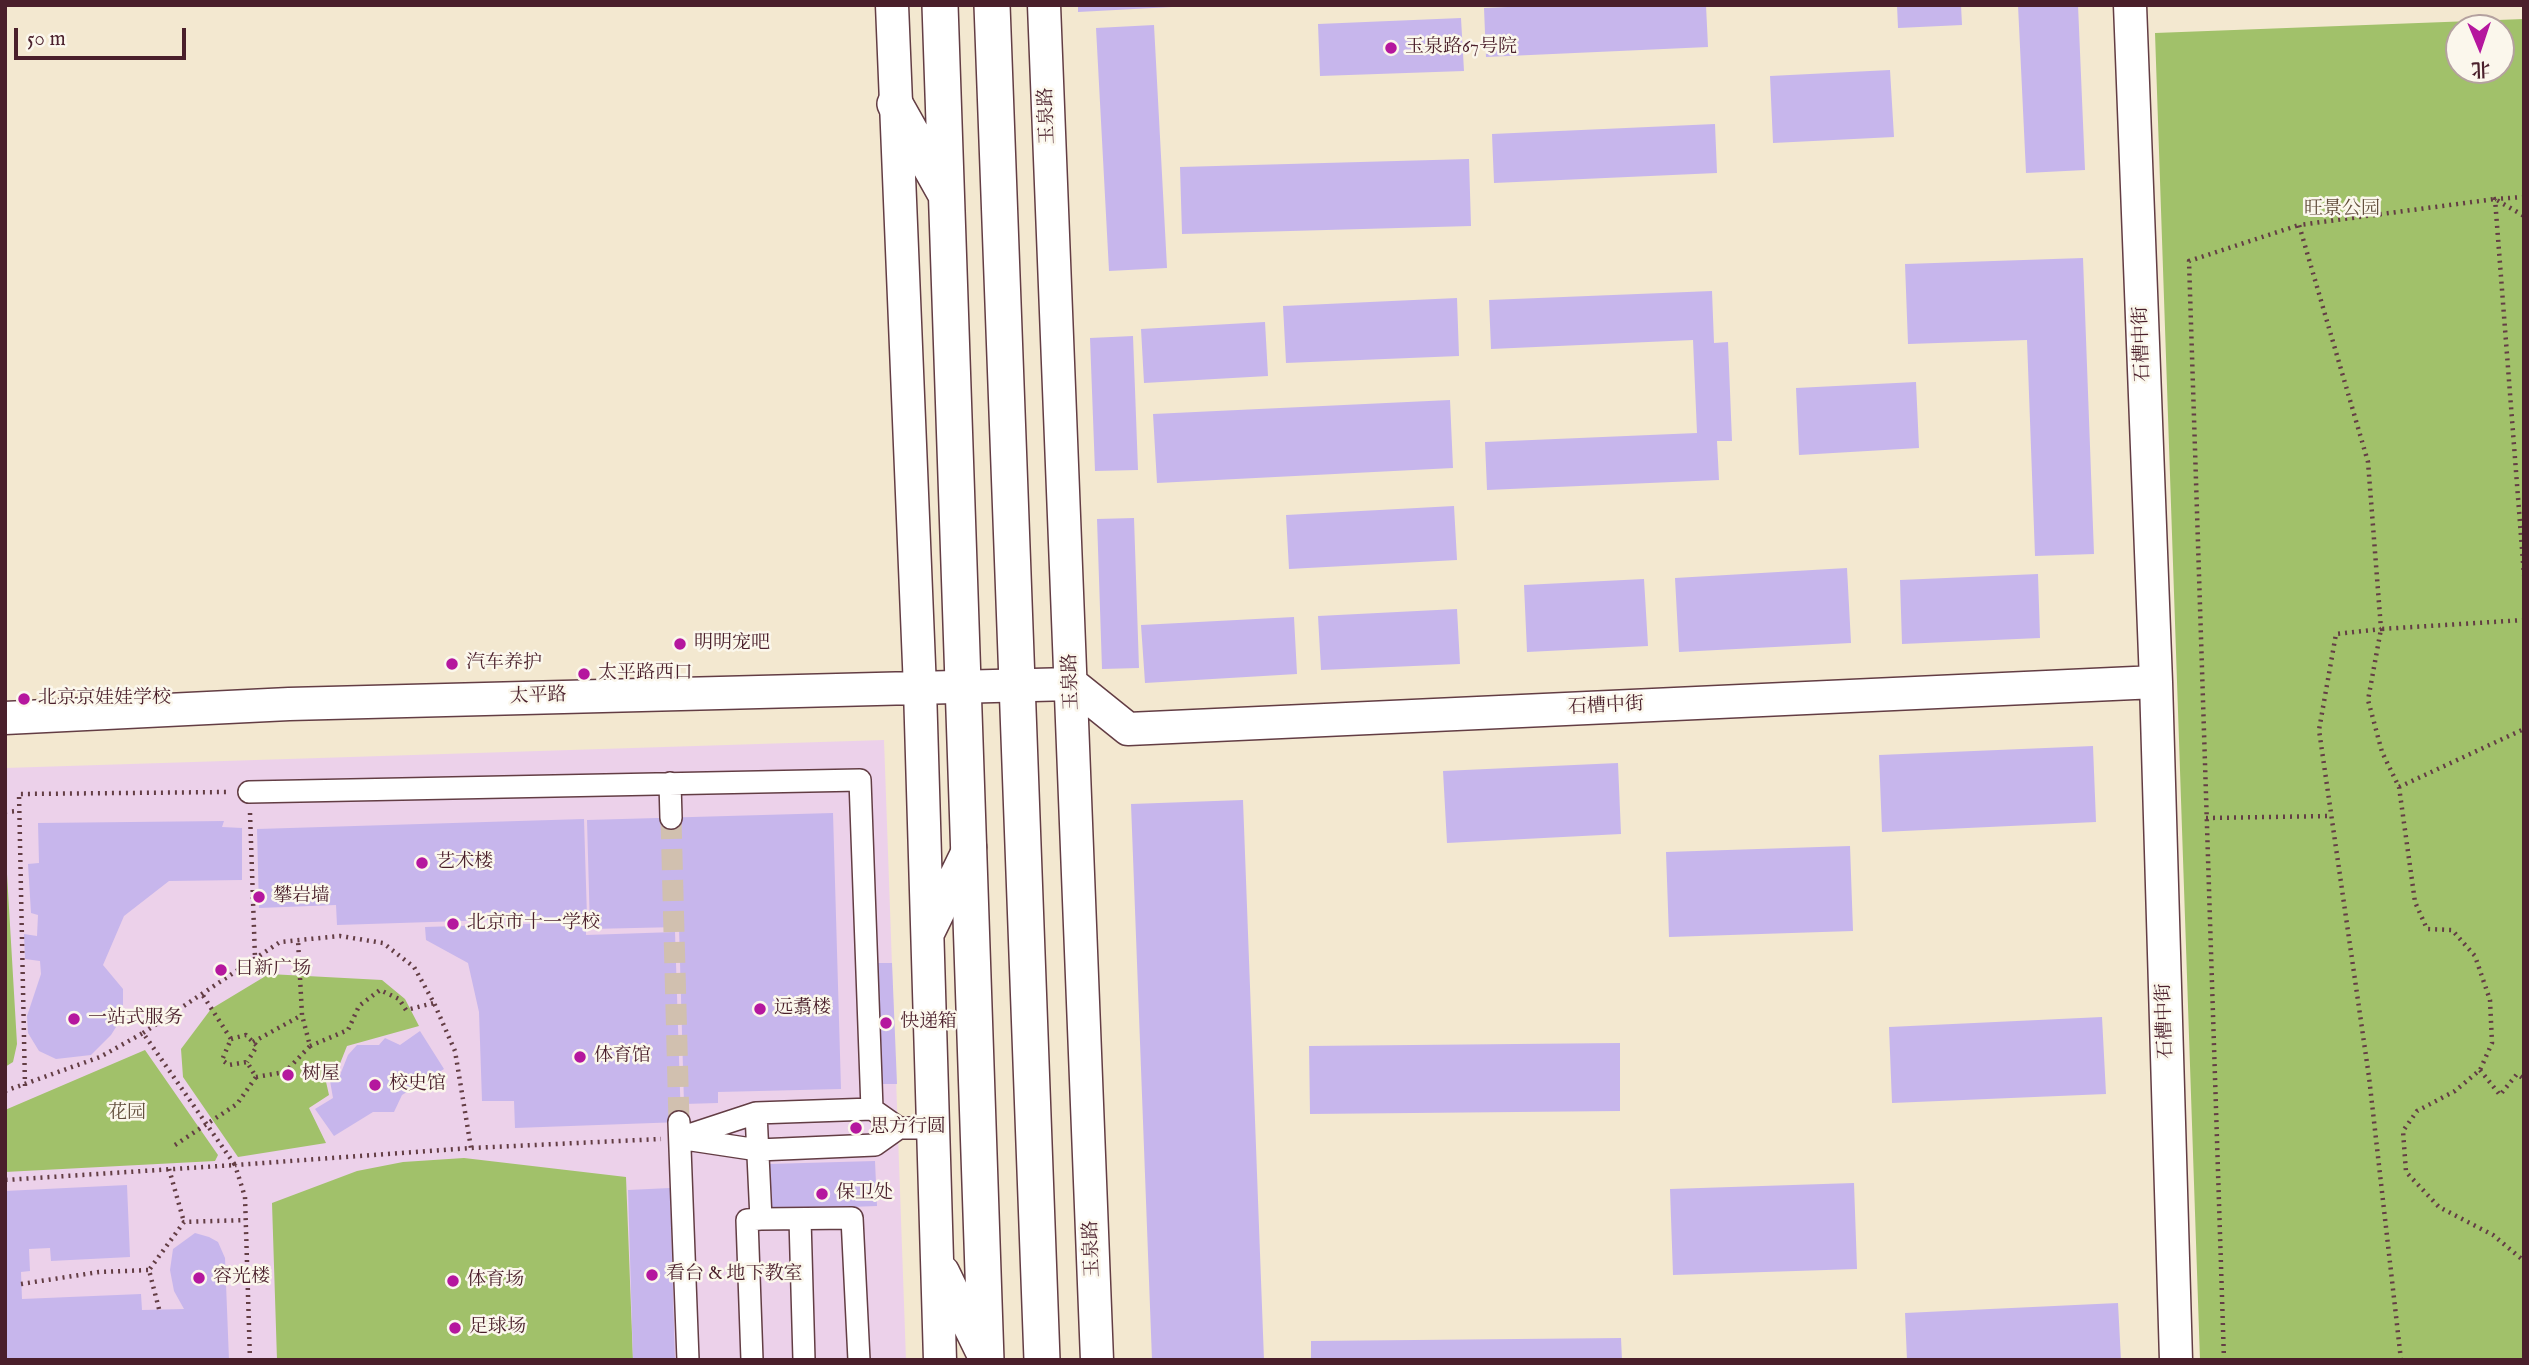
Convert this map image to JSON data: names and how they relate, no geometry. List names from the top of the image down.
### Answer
{
  "streets": {
    "street": ["玉泉路", "石槽中街", "太平路"]
  },
  "crossings": [
    ["玉泉路", "石槽中街"],
    ["玉泉路", "太平路"],
    ["石槽中街", "太平路"]
  ],
  "parks": ["旺景公园", "花园"],
  "places": [
    "玉泉路67号院",
    "明明宠吧",
    "汽车养护",
    "太平路西口",
    "北京京娃娃学校",
    "艺术楼",
    "攀岩墙",
    "北京市十一学校",
    "日新广场",
    "远翥楼",
    "一站式服务",
    "快递箱",
    "体育馆",
    "树屋",
    "校史馆",
    "思方行圆",
    "保卫处",
    "看台 & 地下教室",
    "容光楼",
    "体育场",
    "足球场"
  ],
  "scale_bar": "50 m",
  "north": "bottom"
}
